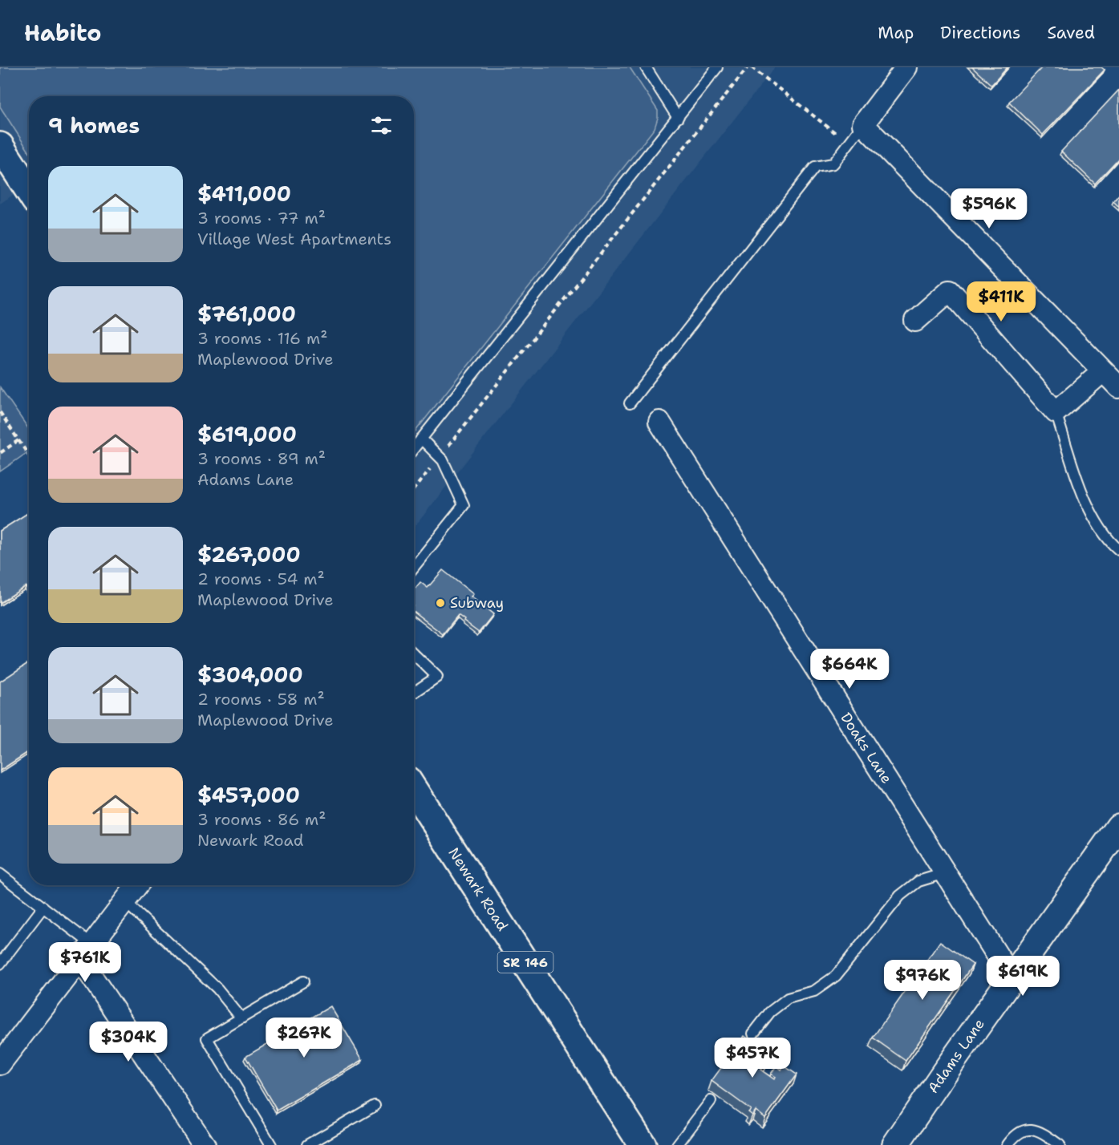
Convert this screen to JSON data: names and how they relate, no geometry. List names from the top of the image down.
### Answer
{
  "streets": {
    "main road": ["Newark Road", "SR 146"],
    "street": ["Doaks Lane", "Adams Lane"]
  },
  "crossings": [
    ["Doaks Lane", "Adams Lane"]
  ],
  "places": ["Subway"],
  "page": {
    "header": "Habito",
    "nav": ["Map", "Directions", "Saved"],
    "heading": "9 homes",
    "list": [
      {
        "name": "$411,000",
        "note": "3 rooms · 77 m² · Village West Apartments"
      },
      {
        "name": "$761,000",
        "note": "3 rooms · 116 m² · Maplewood Drive"
      },
      {
        "name": "$619,000",
        "note": "3 rooms · 89 m² · Adams Lane"
      },
      {
        "name": "$267,000",
        "note": "2 rooms · 54 m² · Maplewood Drive"
      },
      {
        "name": "$304,000",
        "note": "2 rooms · 58 m² · Maplewood Drive"
      },
      {
        "name": "$457,000",
        "note": "3 rooms · 86 m² · Newark Road"
      }
    ],
    "price": [
      "$596K",
      "$411K",
      "$664K",
      "$761K",
      "$619K",
      "$976K",
      "$267K",
      "$304K",
      "$457K"
    ]
  }
}
